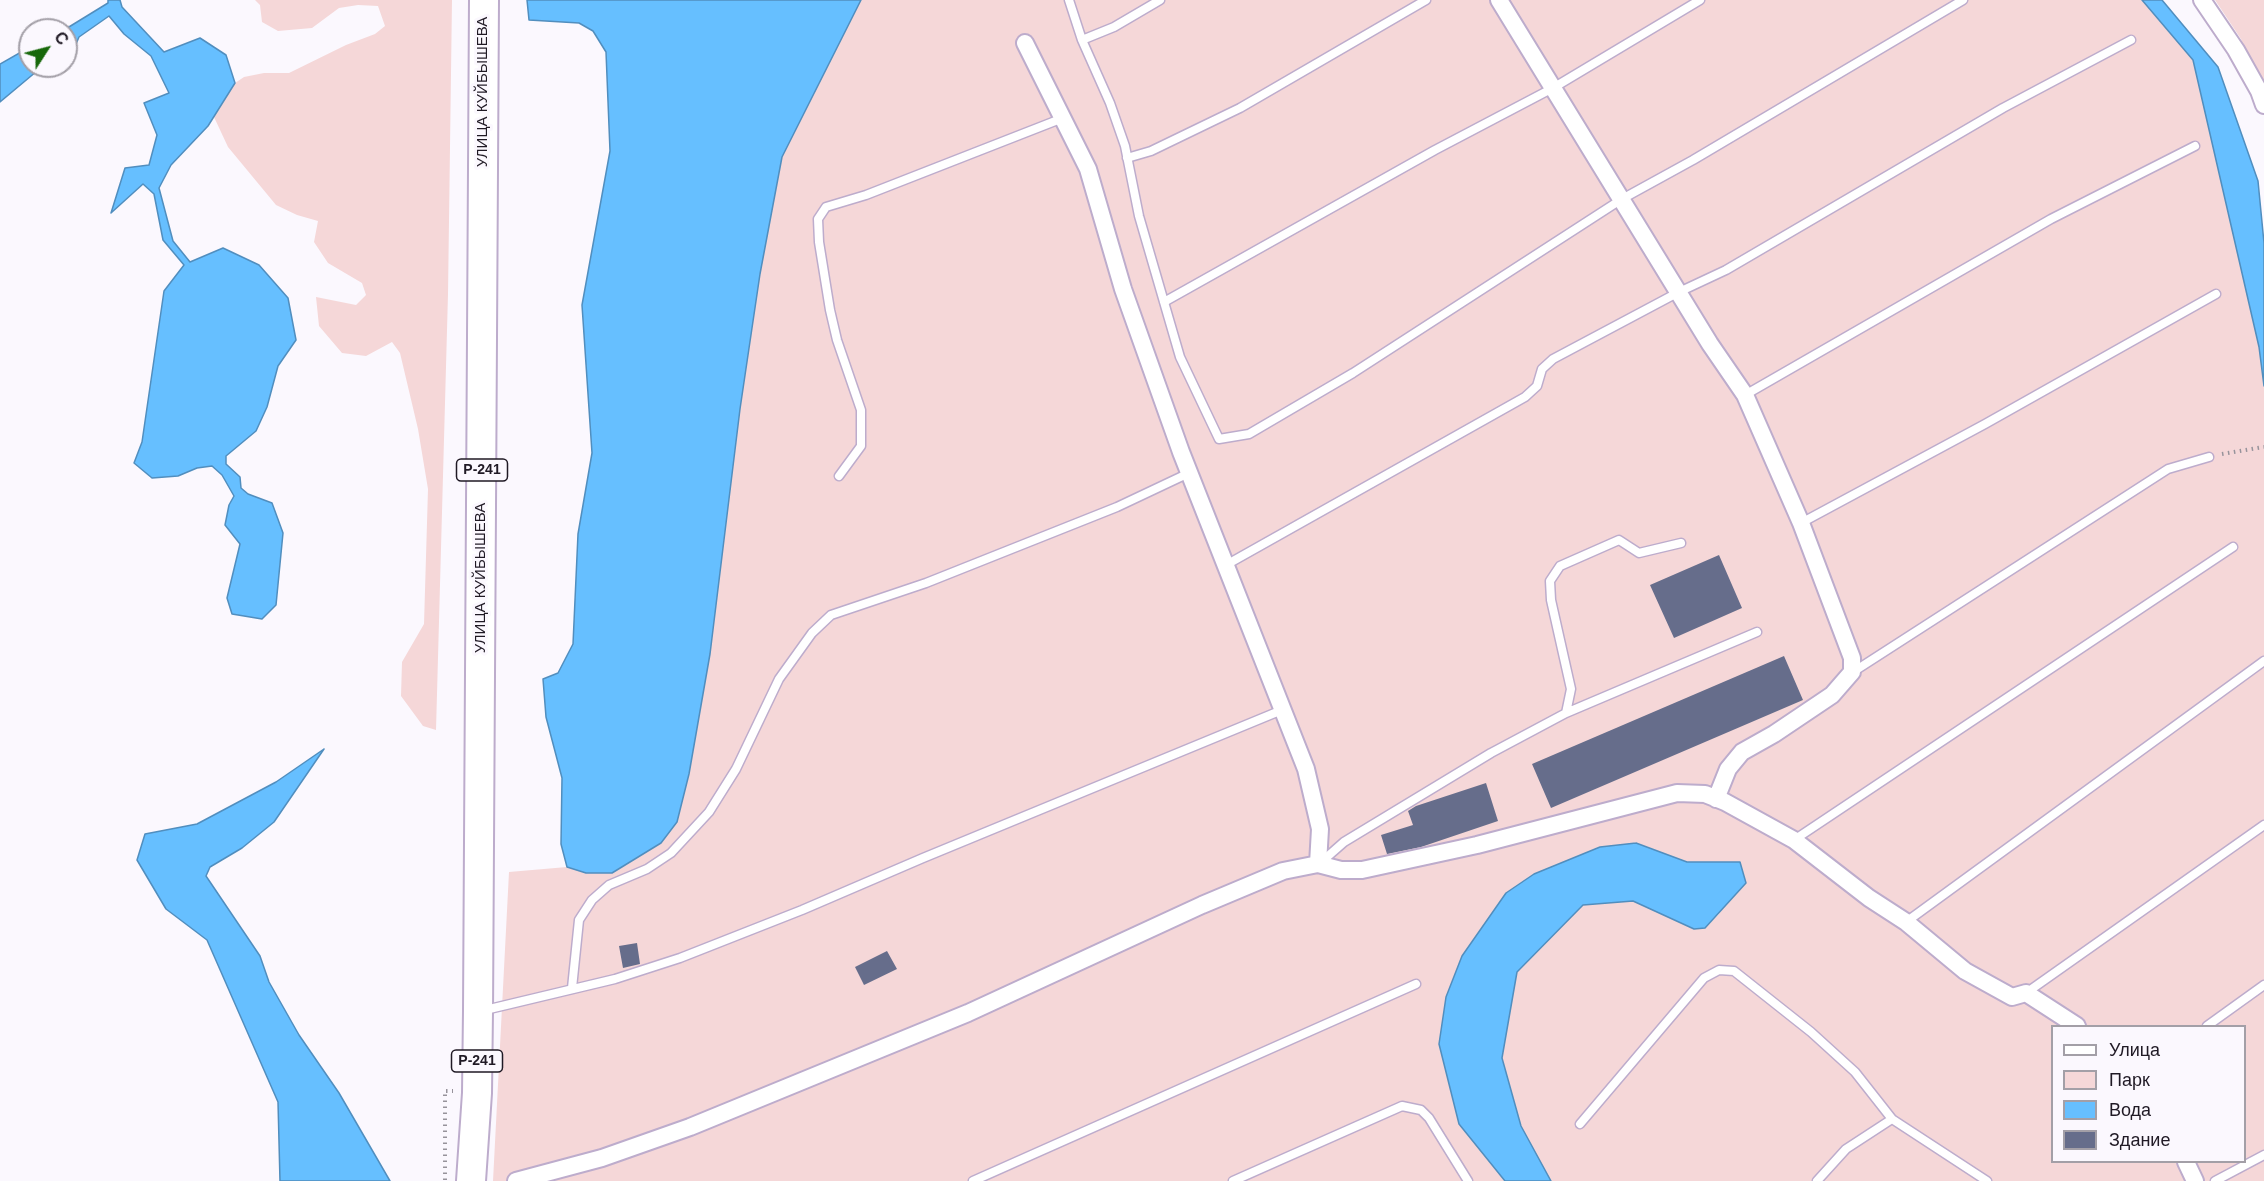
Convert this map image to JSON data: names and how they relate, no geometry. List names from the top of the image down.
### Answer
{
  "streets": {
    "highway": ["УЛИЦА КУЙБЫШЕВА", "Р-241"]
  },
  "crossings": [
    ["УЛИЦА КУЙБЫШЕВА", "Р-241"]
  ],
  "legend": [
    "Улица",
    "Парк",
    "Вода",
    "Здание"
  ],
  "north": "top right"
}
